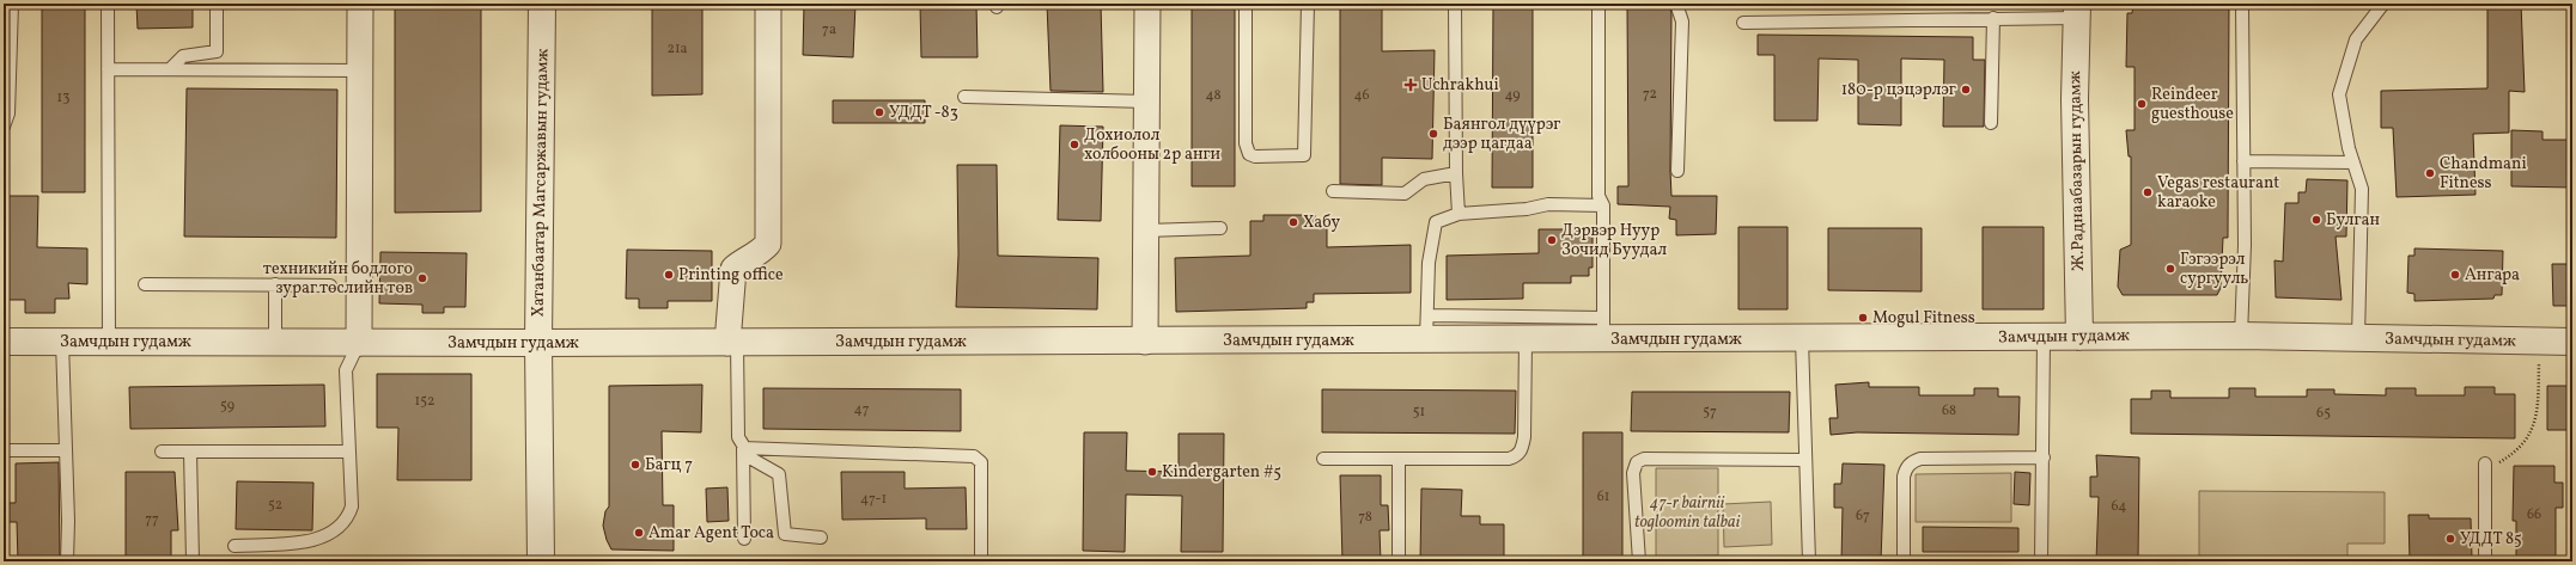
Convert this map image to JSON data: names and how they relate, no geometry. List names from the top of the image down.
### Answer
{
  "streets": {
    "street": ["Ж.Раднаабазарын гудамж", "Хатанбаатар Магсаржавын гудамж", "Замчдын гудамж"]
  },
  "crossings": [
    ["Ж.Раднаабазарын гудамж", "Замчдын гудамж"],
    ["Хатанбаатар Магсаржавын гудамж", "Замчдын гудамж"]
  ],
  "parks": ["47-r bairnii togloomin talbai"],
  "places": {
    "health": ["Uchrakhui"],
    "other": [
      "180-р цэцэрлэг",
      "Reindeer guesthouse",
      "УДДТ -83",
      "Баянгол дүүрэг дээр цагдаа",
      "Дохиолол холбооны 2р анги",
      "Chandmani Fitness",
      "Vegas restaurant karaoke",
      "Булган",
      "Хабу",
      "Дэрвэр Нуур Зочид Буудал",
      "Гэгээрэл сургууль",
      "Printing office",
      "Ангара",
      "техникийн бодлого зураг төслийн төв",
      "Mogul Fitness",
      "Багц 7",
      "Kindergarten #5",
      "Amar Agent Toca",
      "УДДТ 85"
    ]
  },
  "house_numbers": [
    "7а",
    "21а",
    "72",
    "48",
    "46",
    "49",
    "13",
    "152",
    "59",
    "47",
    "68",
    "51",
    "57",
    "65",
    "61",
    "47-1",
    "52",
    "64",
    "66",
    "67",
    "78",
    "77"
  ]
}
